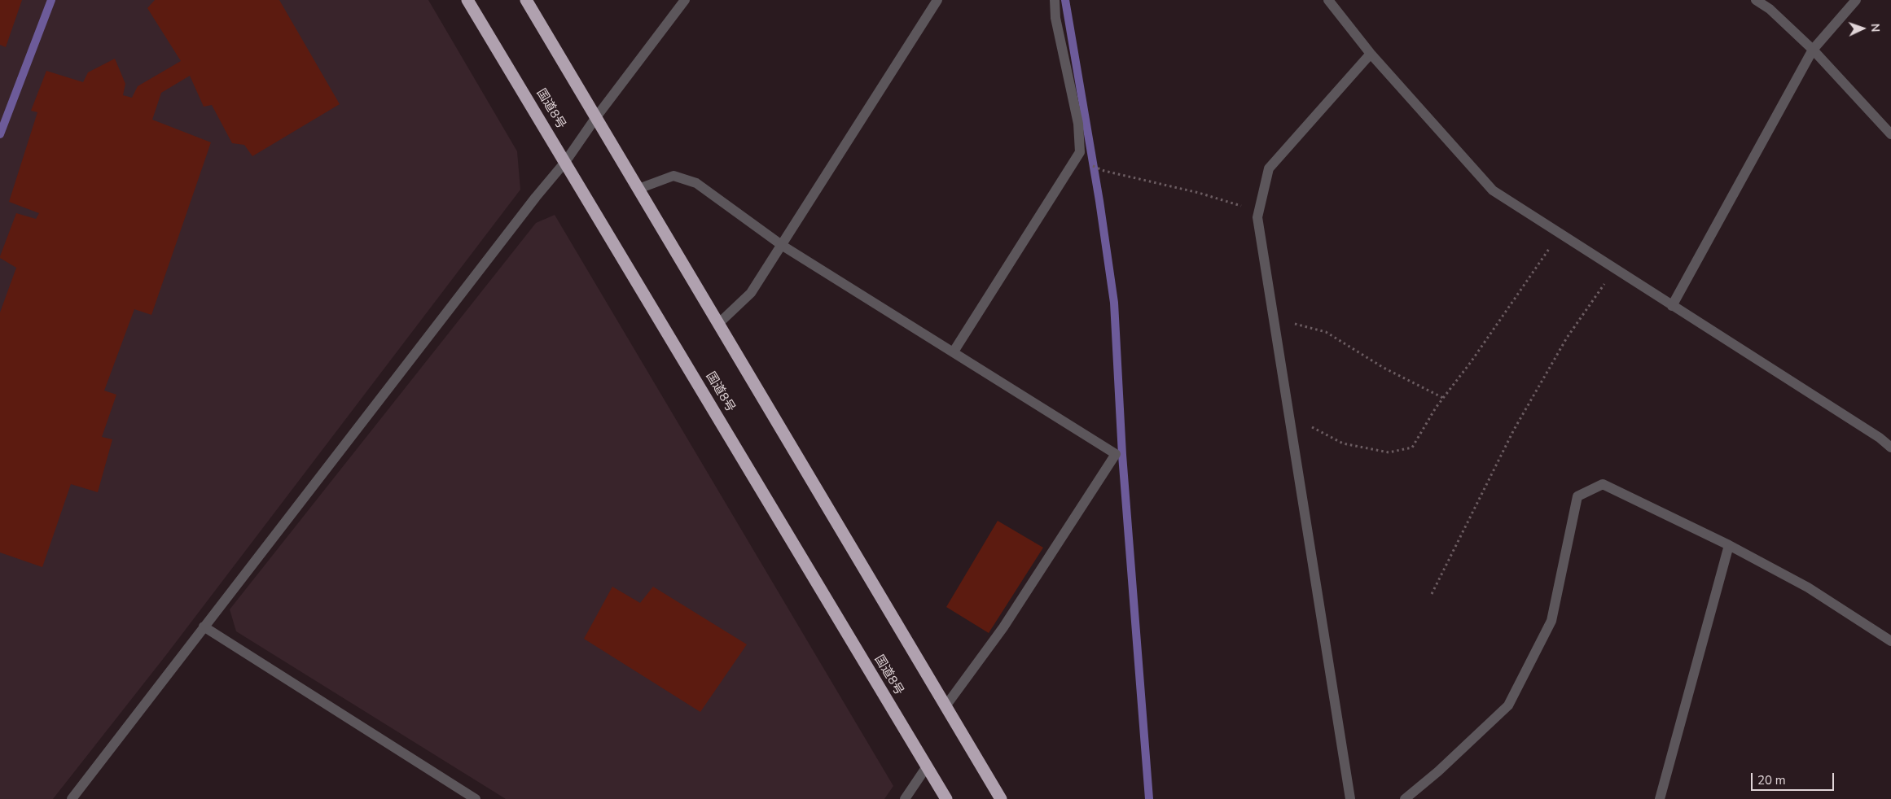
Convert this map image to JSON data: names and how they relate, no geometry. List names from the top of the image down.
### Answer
{
  "streets": {
    "highway": ["国道8号"]
  },
  "scale_bar": "20 m",
  "north": "right"
}
